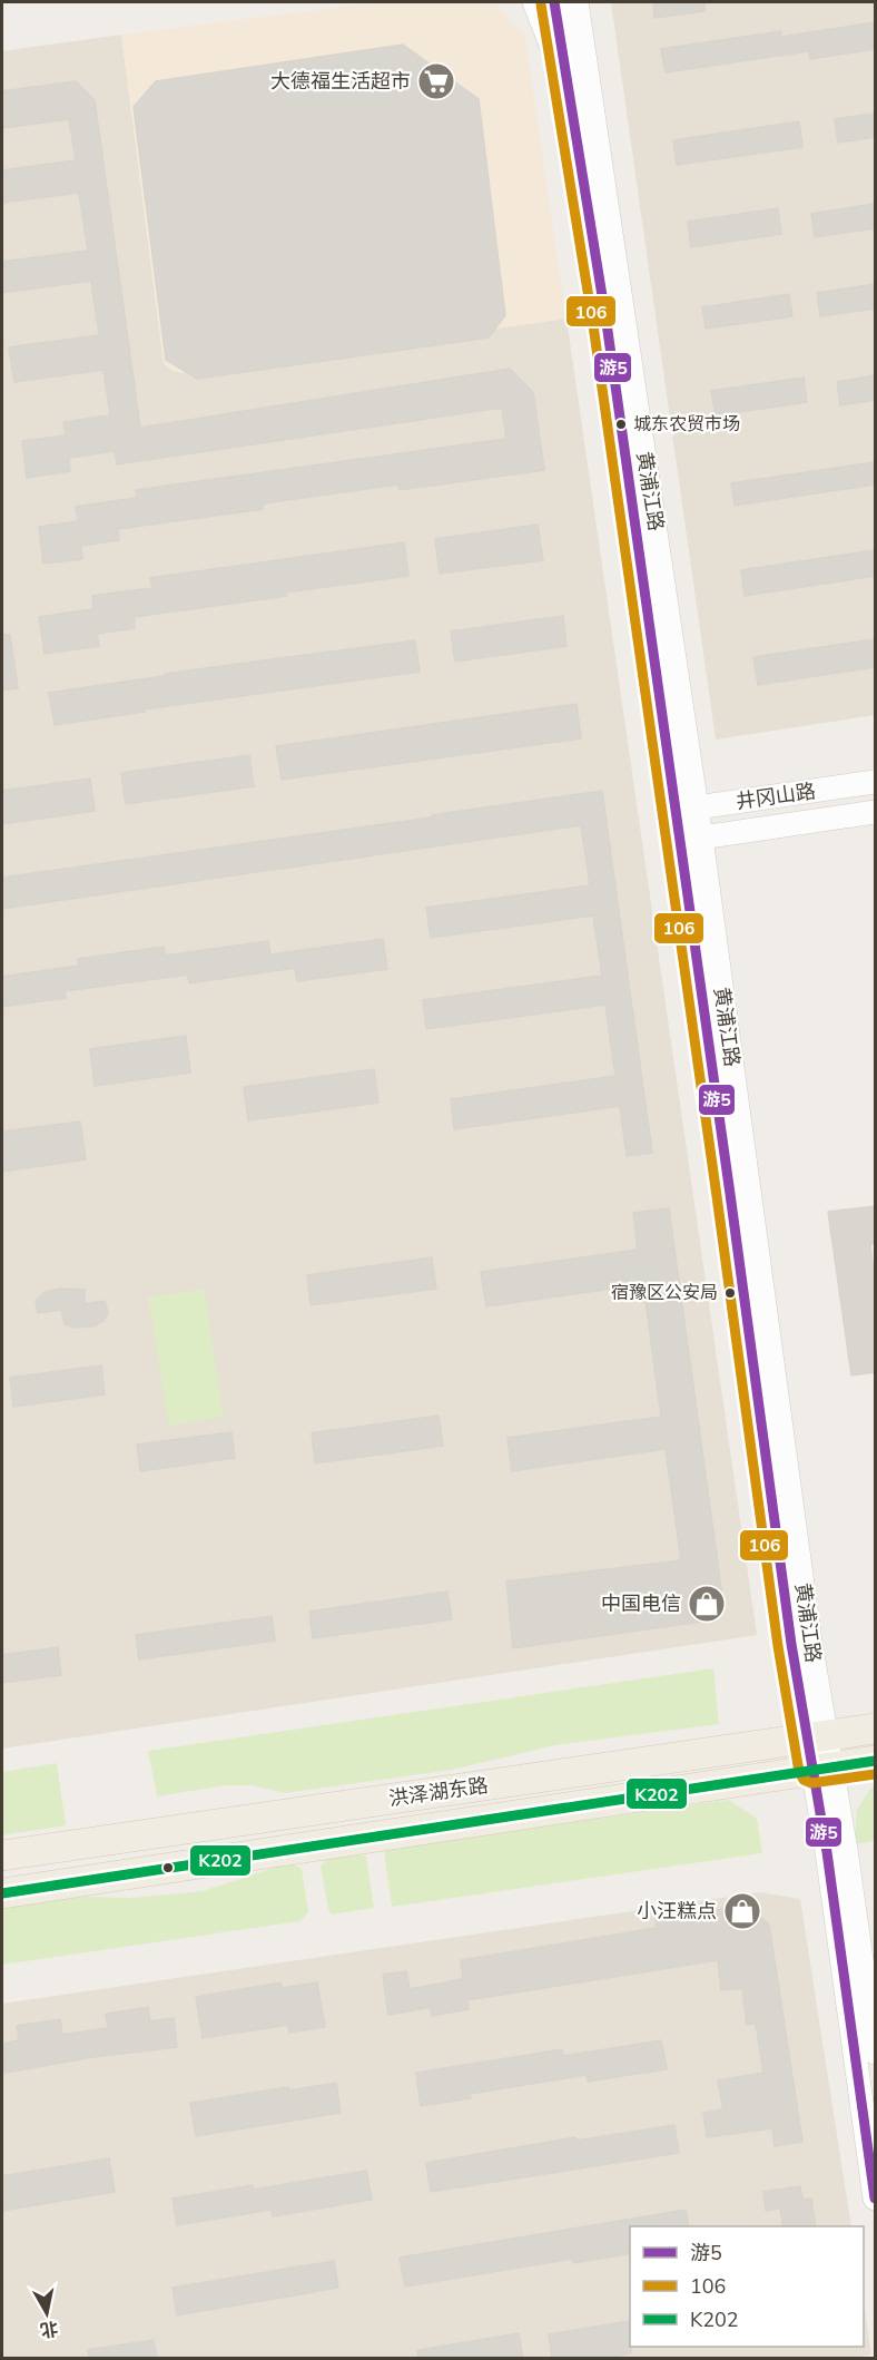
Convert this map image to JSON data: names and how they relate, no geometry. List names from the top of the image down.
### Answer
{
  "streets": {
    "main road": ["洪泽湖东路"],
    "street": ["黄浦江路", "井冈山路"]
  },
  "crossings": [
    ["黄浦江路", "井冈山路"],
    ["黄浦江路", "洪泽湖东路"]
  ],
  "places": {
    "supermarket": ["大德福生活超市"],
    "other": ["城东农贸市场", "宿豫区公安局"],
    "shop": ["中国电信", "小汪糕点"]
  },
  "lines": ["transit line 游5", "transit line 106", "transit line K202"],
  "legend": ["游5", "106", "K202"],
  "north": "bottom"
}
